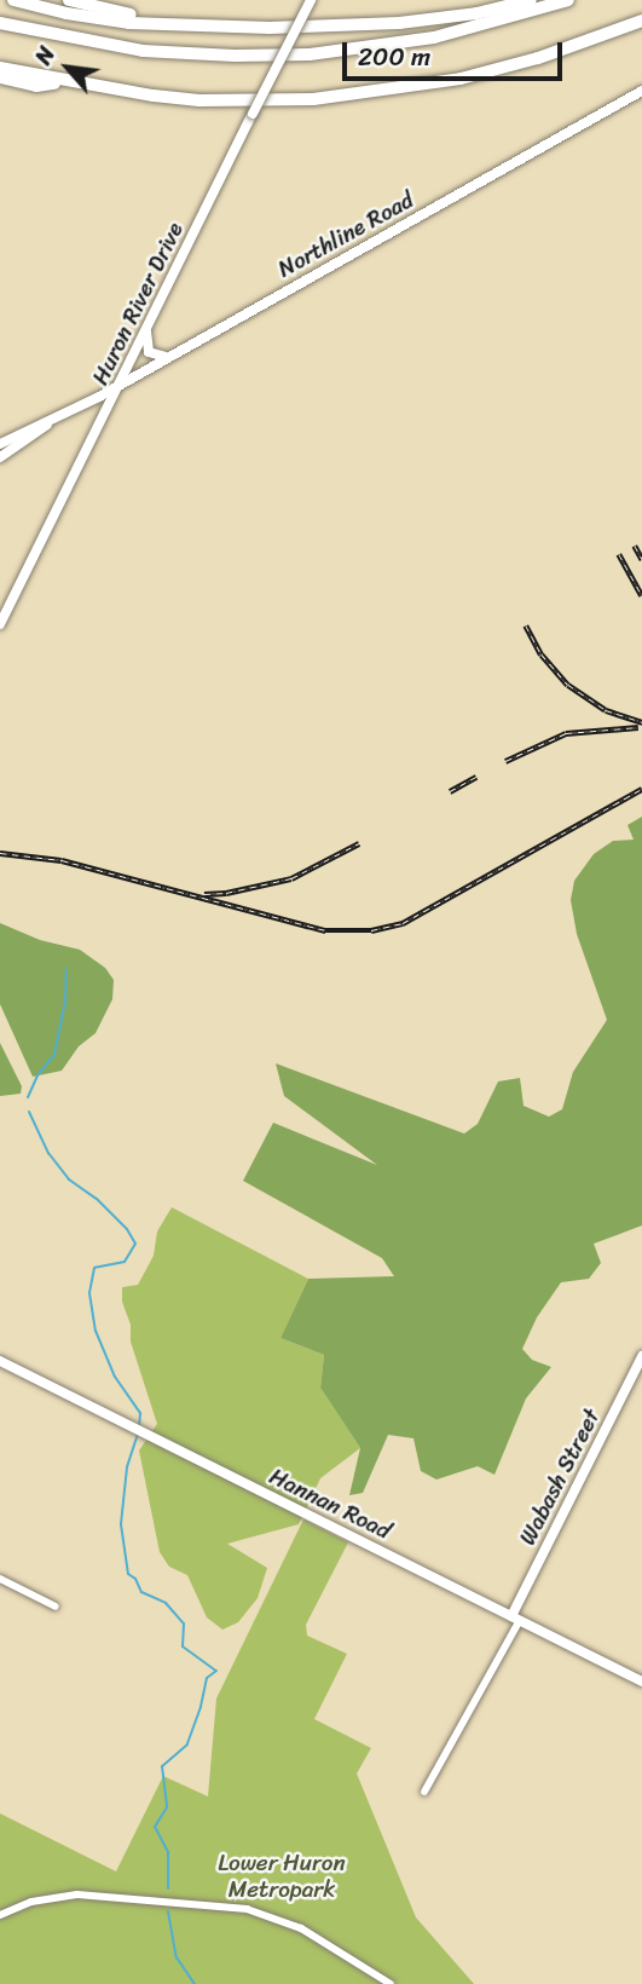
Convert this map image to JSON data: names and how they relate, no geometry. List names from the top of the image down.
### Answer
{
  "streets": {
    "street": [
      "Northline Road",
      "Huron River Drive",
      "Wabash Street",
      "Hannan Road"
    ]
  },
  "crossings": [
    ["Northline Road", "Huron River Drive"],
    ["Wabash Street", "Hannan Road"]
  ],
  "parks": ["Lower Huron Metropark"],
  "scale_bar": "200 m",
  "north": "top left"
}
